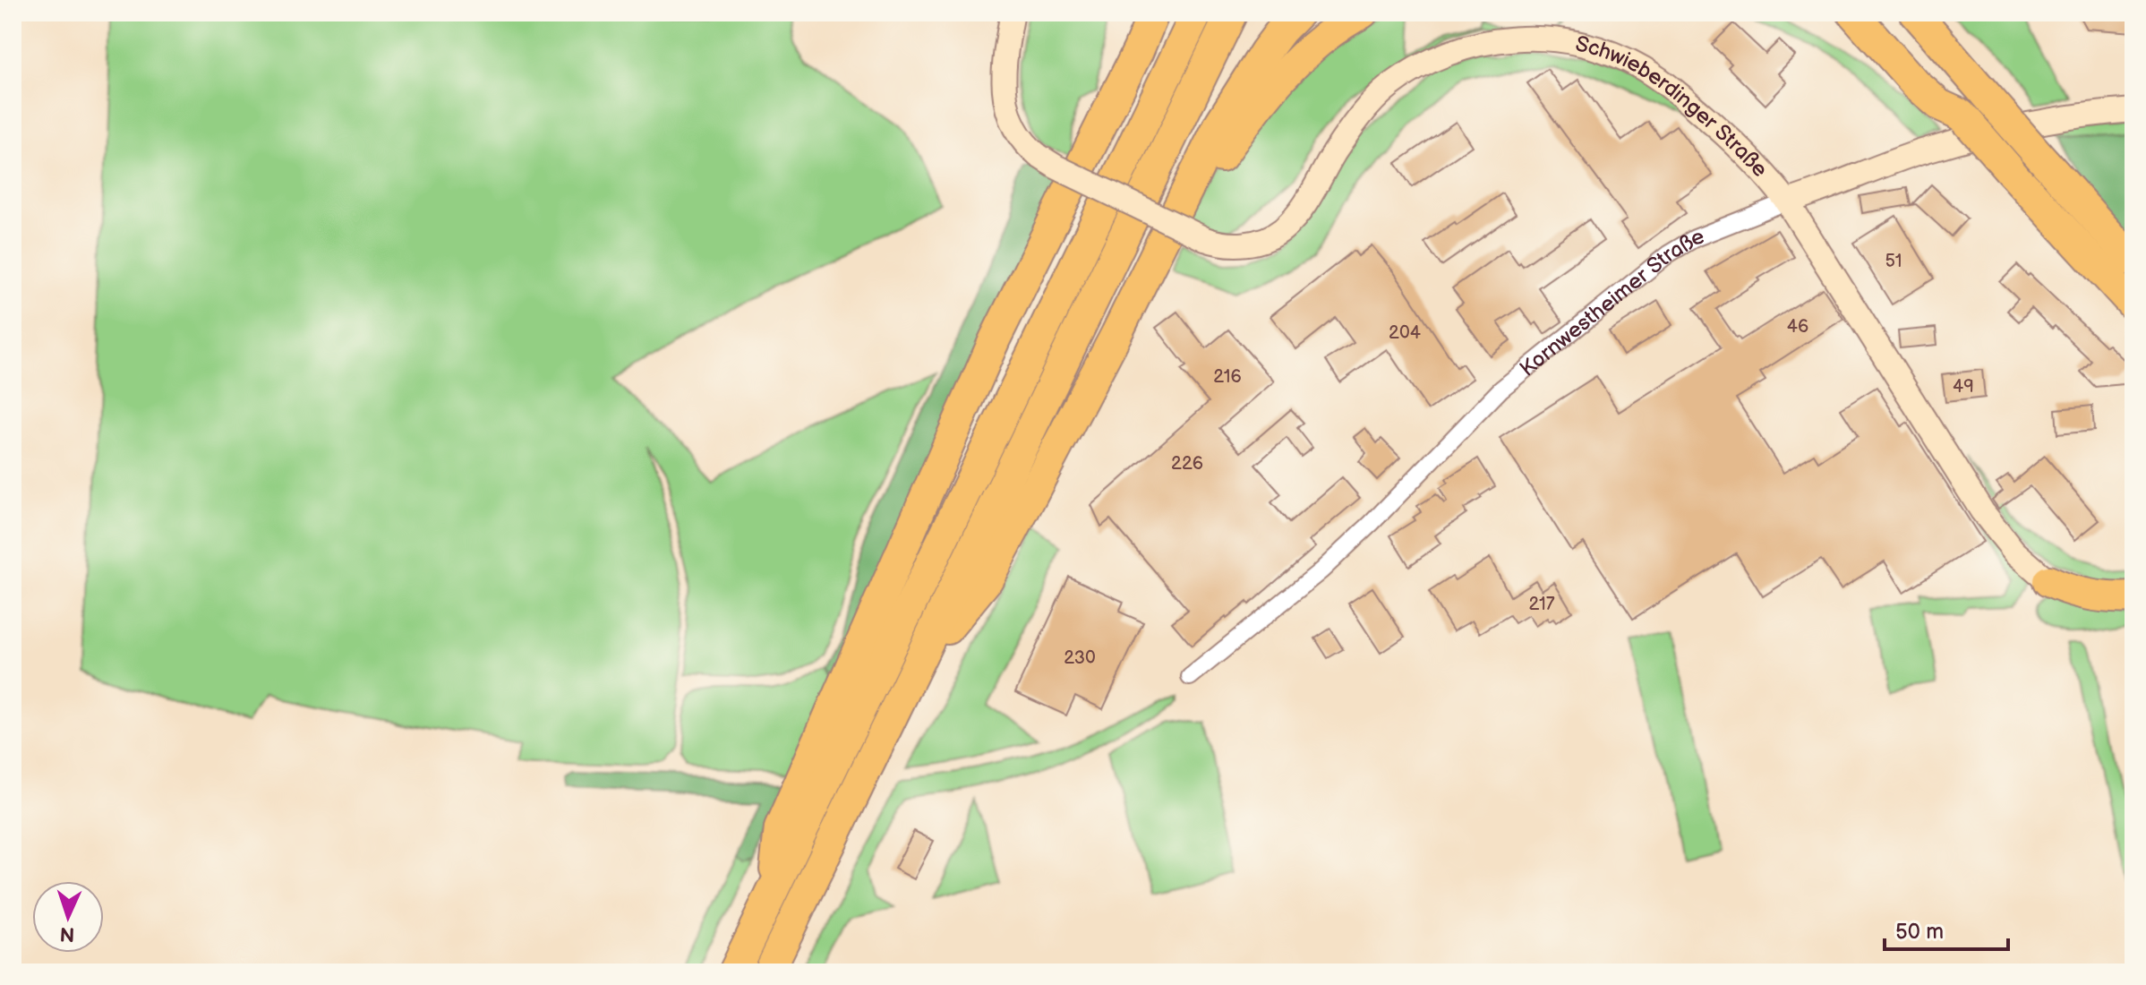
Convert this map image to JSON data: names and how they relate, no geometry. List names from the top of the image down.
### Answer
{
  "streets": {
    "street": ["Schwieberdinger Straße", "Kornwestheimer Straße"]
  },
  "crossings": [
    ["Schwieberdinger Straße", "Kornwestheimer Straße"]
  ],
  "house_numbers": [
    "51",
    "46",
    "204",
    "216",
    "49",
    "226",
    "217",
    "230"
  ],
  "scale_bar": "50 m",
  "north": "bottom"
}
